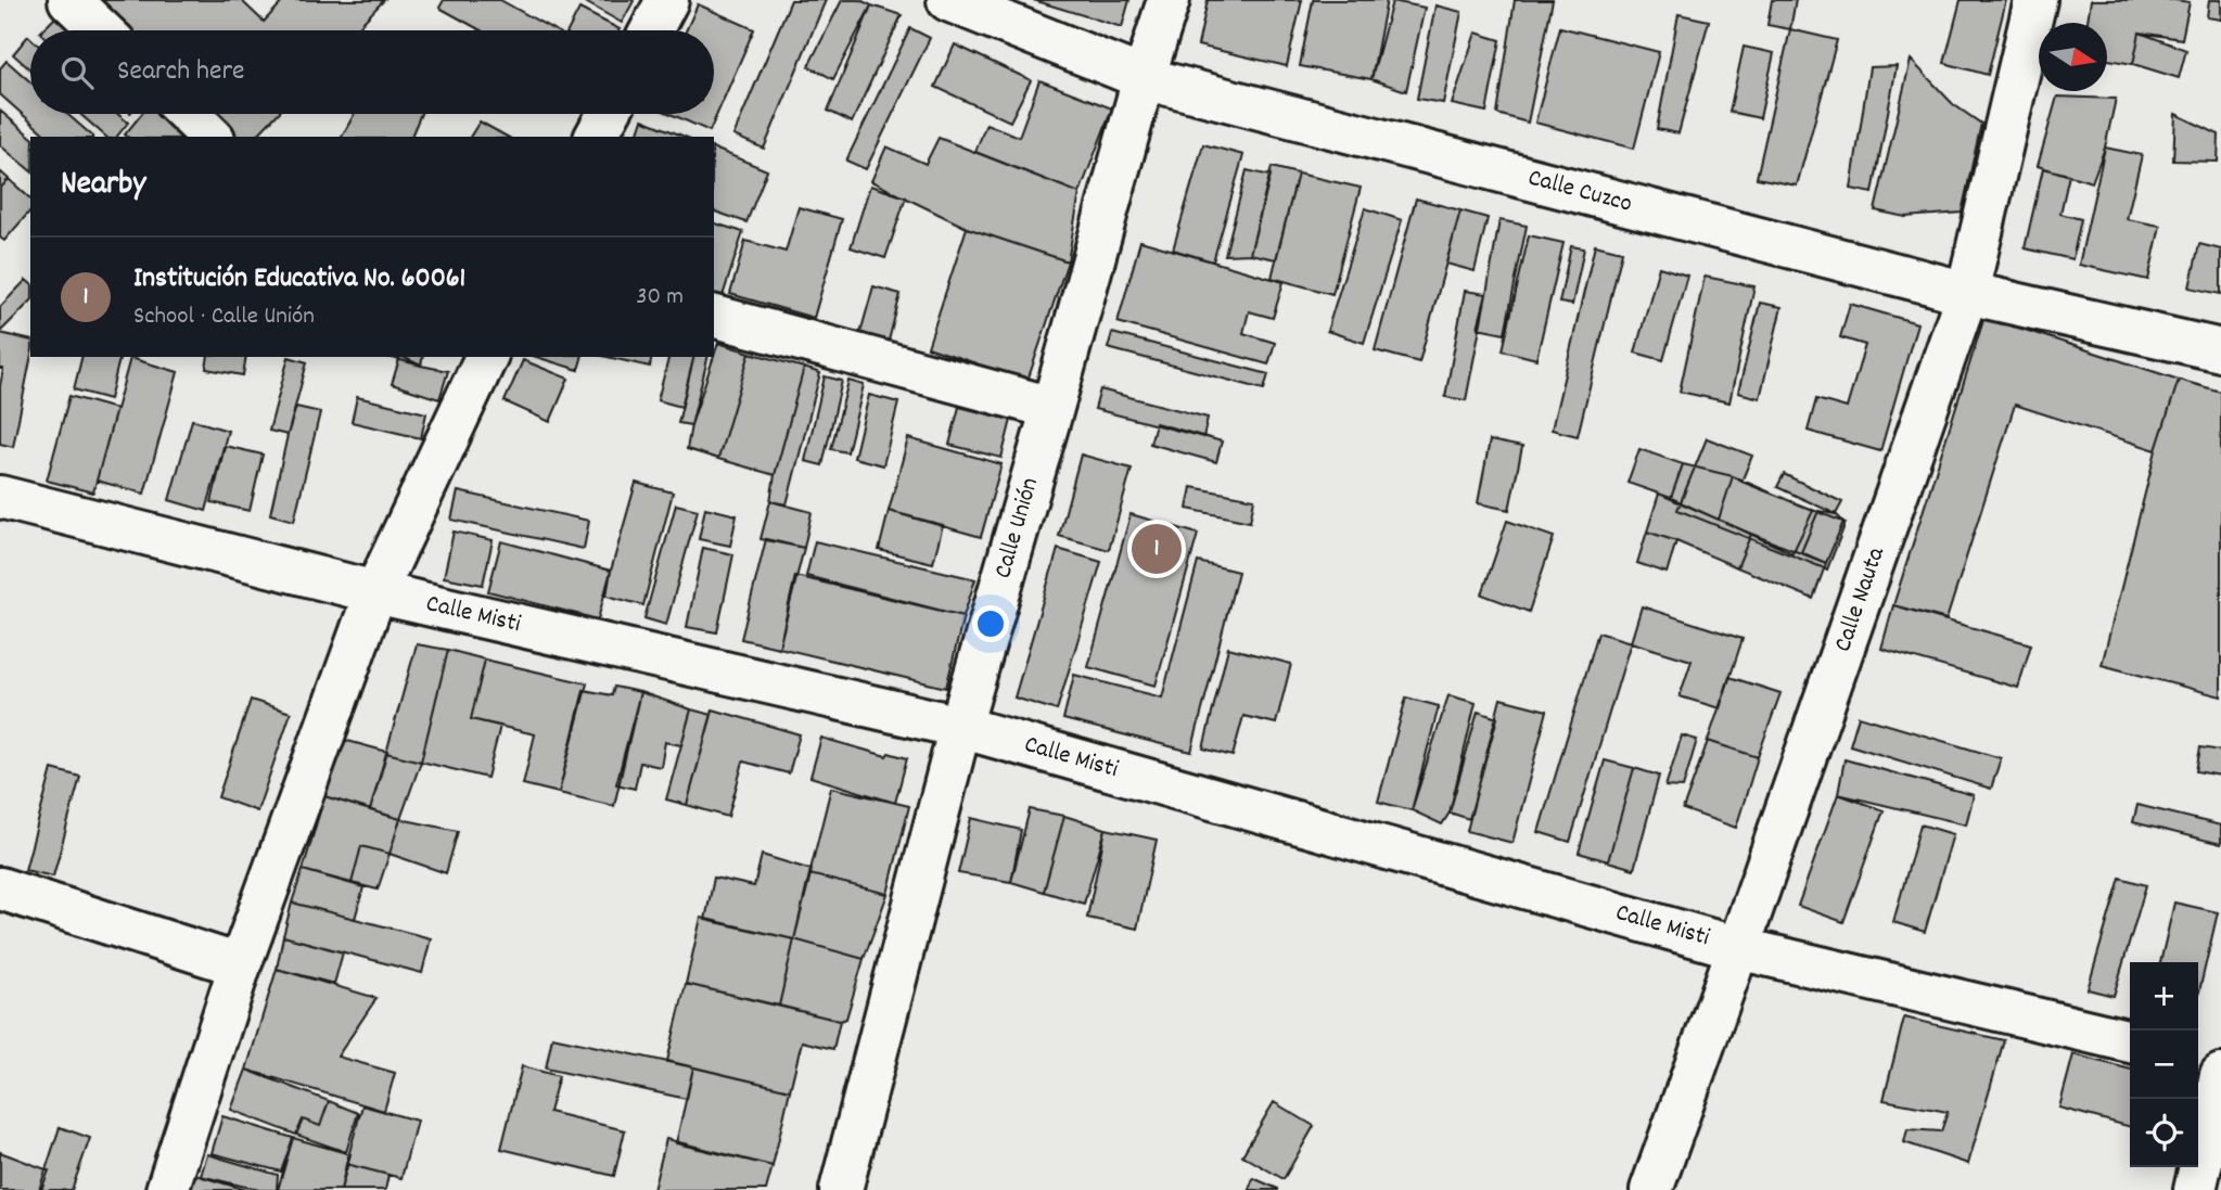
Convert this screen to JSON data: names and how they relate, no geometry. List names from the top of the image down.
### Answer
{
  "streets": {
    "street": [
      "Calle Cuzco",
      "Calle Unión",
      "Calle Nauta",
      "Calle Misti"
    ]
  },
  "crossings": [
    ["Calle Cuzco", "Calle Unión"],
    ["Calle Cuzco", "Calle Nauta"],
    ["Calle Unión", "Calle Misti"],
    ["Calle Nauta", "Calle Misti"]
  ],
  "north": "right",
  "page": {
    "search": "Search here",
    "heading": "Nearby",
    "list": [
      {
        "mark": "1",
        "name": "Institución Educativa No. 60061",
        "note": "School · Calle Unión",
        "value": "30 m"
      }
    ],
    "pins": "1",
    "map_buttons": ["+", "−"]
  }
}
